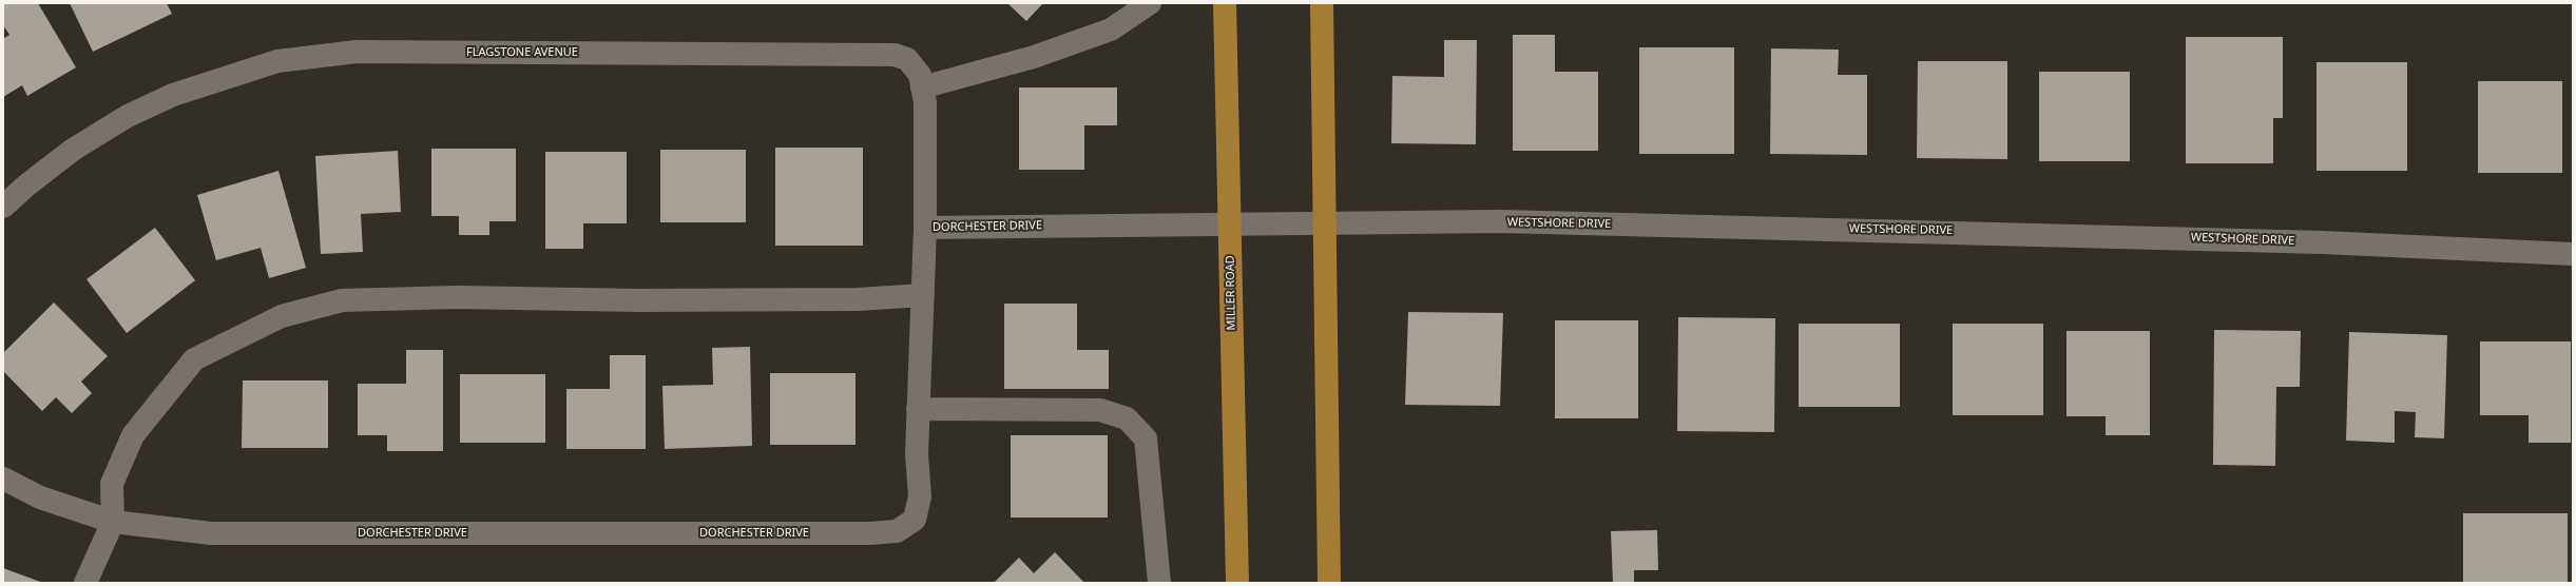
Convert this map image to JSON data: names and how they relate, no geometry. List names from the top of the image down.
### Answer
{
  "streets": {
    "main road": ["MILLER ROAD"],
    "street": ["FLAGSTONE AVENUE", "WESTSHORE DRIVE", "DORCHESTER DRIVE"]
  },
  "crossings": [
    ["FLAGSTONE AVENUE", "DORCHESTER DRIVE"],
    ["WESTSHORE DRIVE", "DORCHESTER DRIVE"],
    ["WESTSHORE DRIVE", "MILLER ROAD"],
    ["DORCHESTER DRIVE", "MILLER ROAD"]
  ]
}
